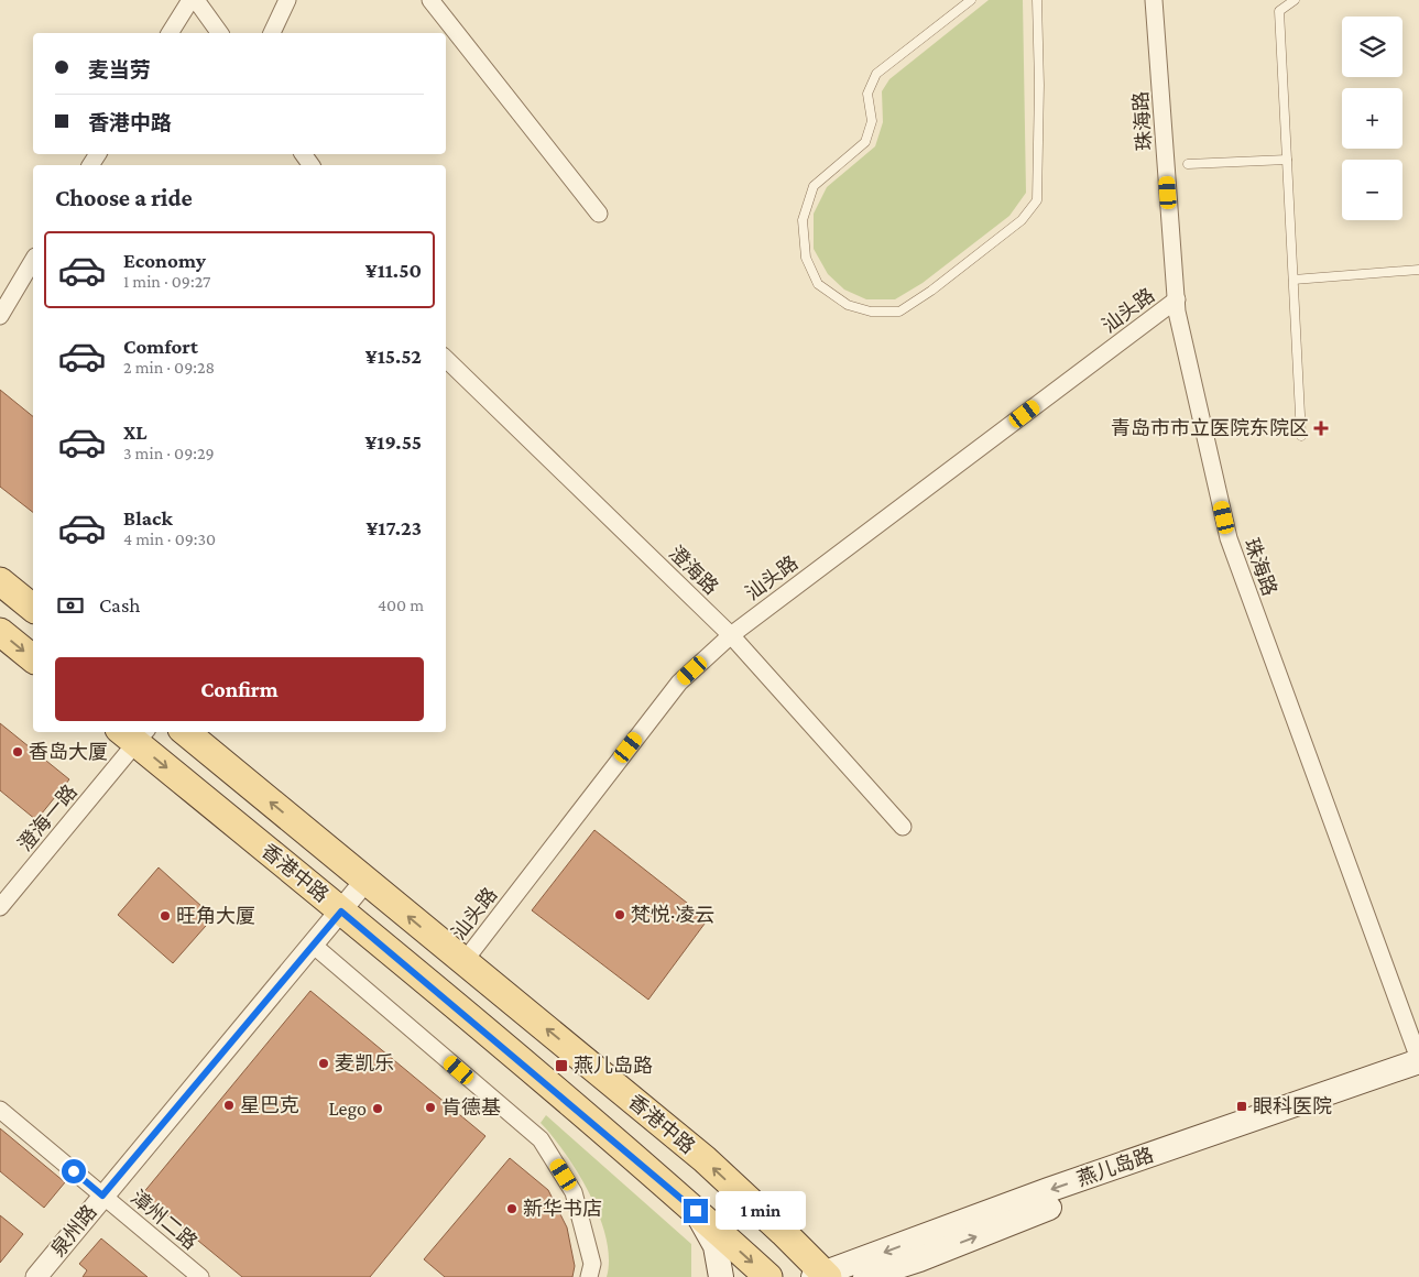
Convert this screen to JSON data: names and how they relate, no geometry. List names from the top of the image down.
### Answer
{
  "streets": {
    "main road": ["香港中路", "燕儿岛路"],
    "street": [
      "珠海路",
      "汕头路",
      "澄海路",
      "澄海一路",
      "漳州二路",
      "泉州路"
    ]
  },
  "crossings": [
    ["珠海路", "汕头路"],
    ["珠海路", "燕儿岛路"],
    ["汕头路", "澄海路"],
    ["汕头路", "香港中路"],
    ["澄海一路", "香港中路"],
    ["香港中路", "燕儿岛路"],
    ["香港中路", "泉州路"],
    ["漳州二路", "泉州路"]
  ],
  "places": {
    "health": ["青岛市市立医院东院区"],
    "other": [
      "香岛大厦",
      "梵悦·凌云",
      "旺角大厦",
      "麦凯乐",
      "星巴克",
      "肯德基",
      "Lego",
      "新华书店"
    ],
    "transit": ["燕儿岛路", "眼科医院"]
  },
  "page": {
    "map_buttons": ["+", "−"],
    "banner": ["麦当劳", "香港中路"],
    "heading": "Choose a ride",
    "list": [
      {
        "name": "Economy",
        "note": "1 min · 09:27",
        "value": "¥11.50"
      },
      {
        "name": "Comfort",
        "note": "2 min · 09:28",
        "value": "¥15.52"
      },
      {
        "name": "XL",
        "note": "3 min · 09:29",
        "value": "¥19.55"
      },
      {
        "name": "Black",
        "note": "4 min · 09:30",
        "value": "¥17.23"
      }
    ],
    "pay": ["Cash", "400 m"],
    "buttons": "Confirm",
    "bubble": "1 min"
  }
}
